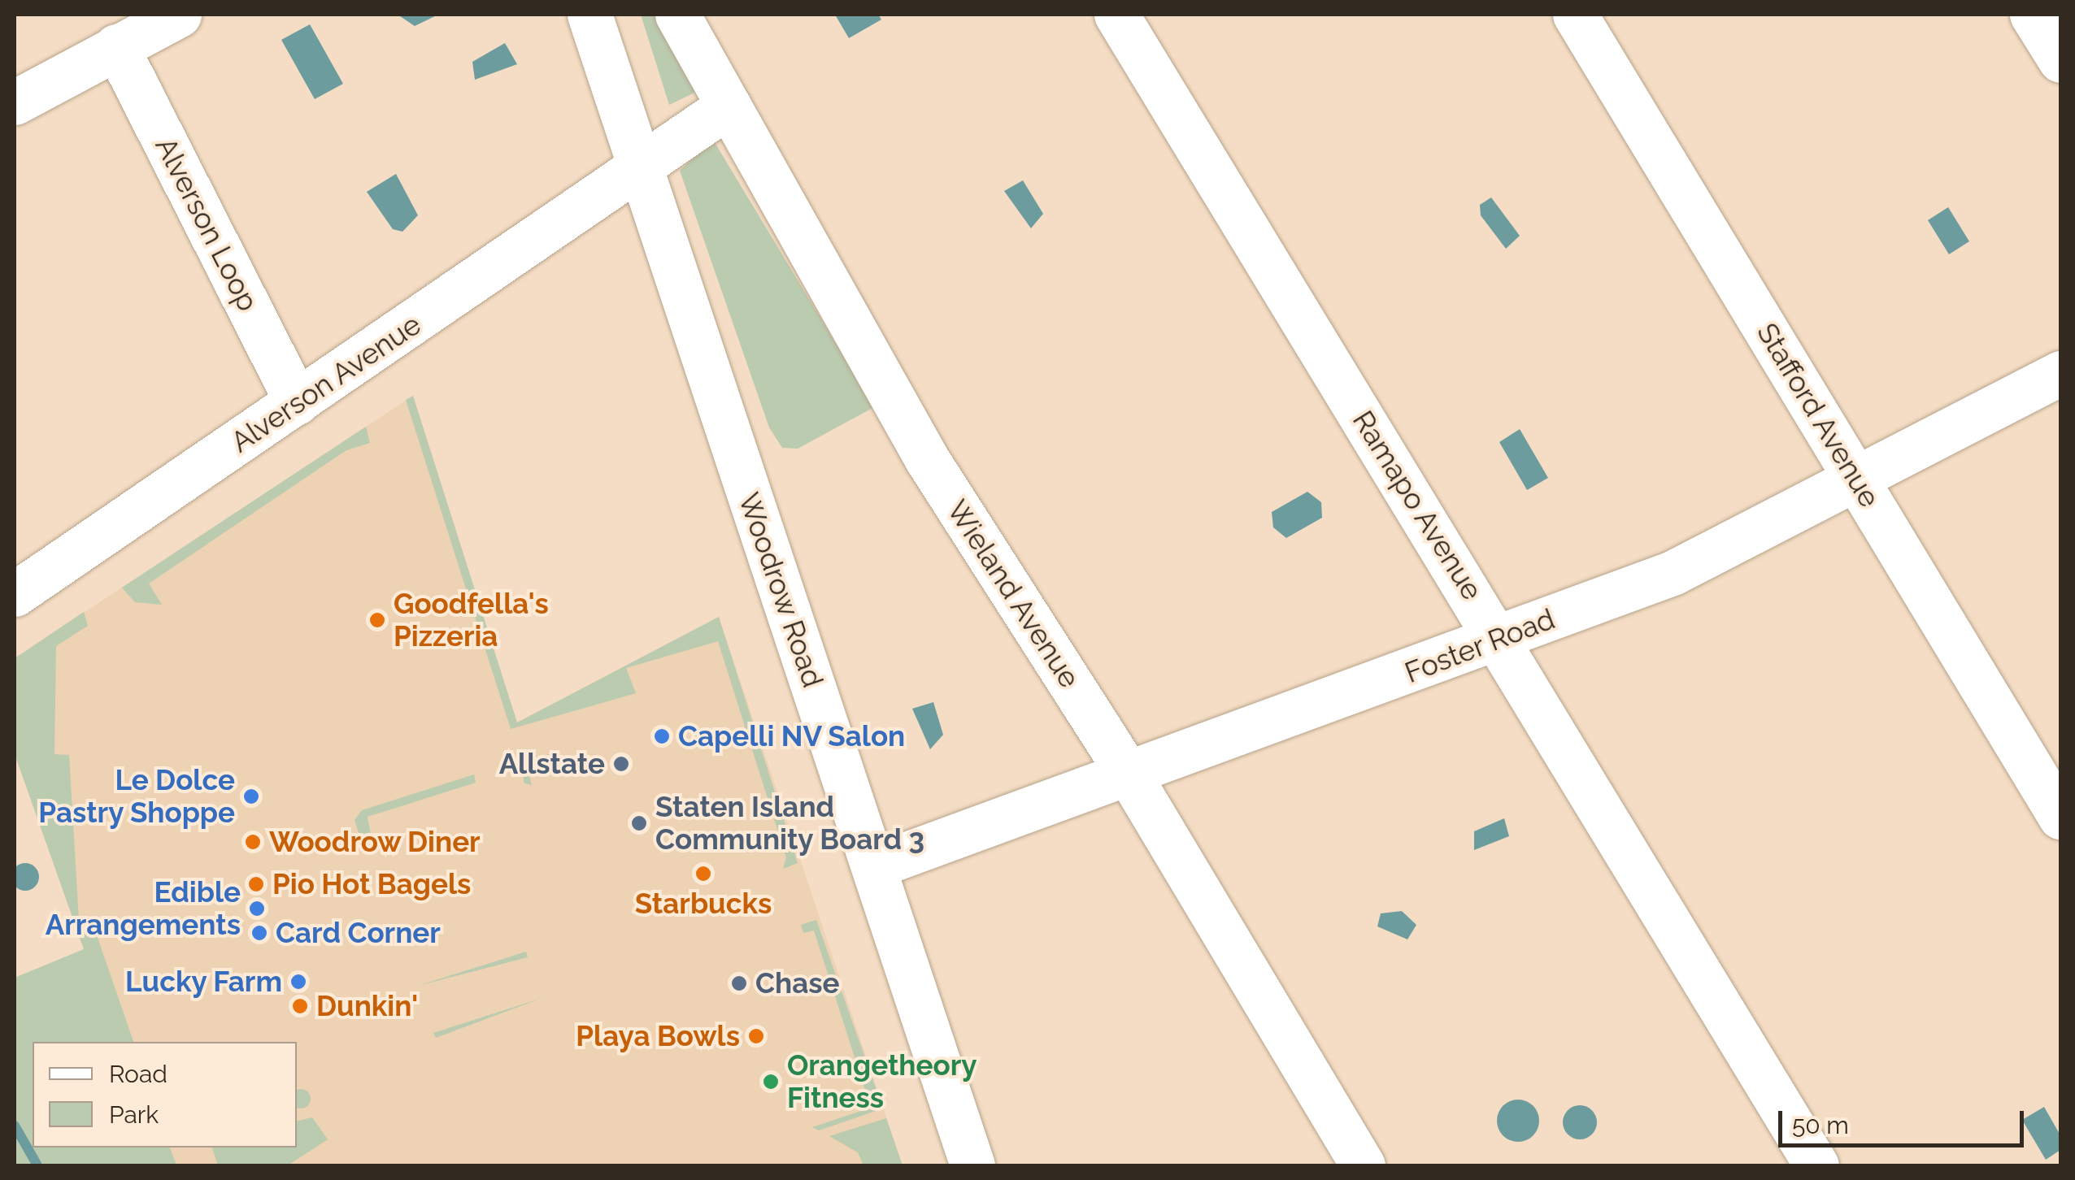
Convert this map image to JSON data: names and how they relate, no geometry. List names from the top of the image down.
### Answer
{
  "streets": {
    "street": [
      "Alverson Loop",
      "Alverson Avenue",
      "Stafford Avenue",
      "Ramapo Avenue",
      "Woodrow Road",
      "Wieland Avenue",
      "Foster Road"
    ]
  },
  "crossings": [
    ["Alverson Loop", "Alverson Avenue"],
    ["Alverson Avenue", "Woodrow Road"],
    ["Alverson Avenue", "Wieland Avenue"],
    ["Stafford Avenue", "Foster Road"],
    ["Ramapo Avenue", "Foster Road"],
    ["Woodrow Road", "Foster Road"],
    ["Wieland Avenue", "Foster Road"]
  ],
  "places": [
    "Goodfella's Pizzeria",
    "Capelli NV Salon",
    "Allstate",
    "Le Dolce Pastry Shoppe",
    "Staten Island Community Board 3",
    "Woodrow Diner",
    "Starbucks",
    "Pio Hot Bagels",
    "Edible Arrangements",
    "Card Corner",
    "Lucky Farm",
    "Chase",
    "Dunkin'",
    "Playa Bowls",
    "Orangetheory Fitness"
  ],
  "legend": ["Road", "Park"],
  "scale_bar": "50 m"
}
